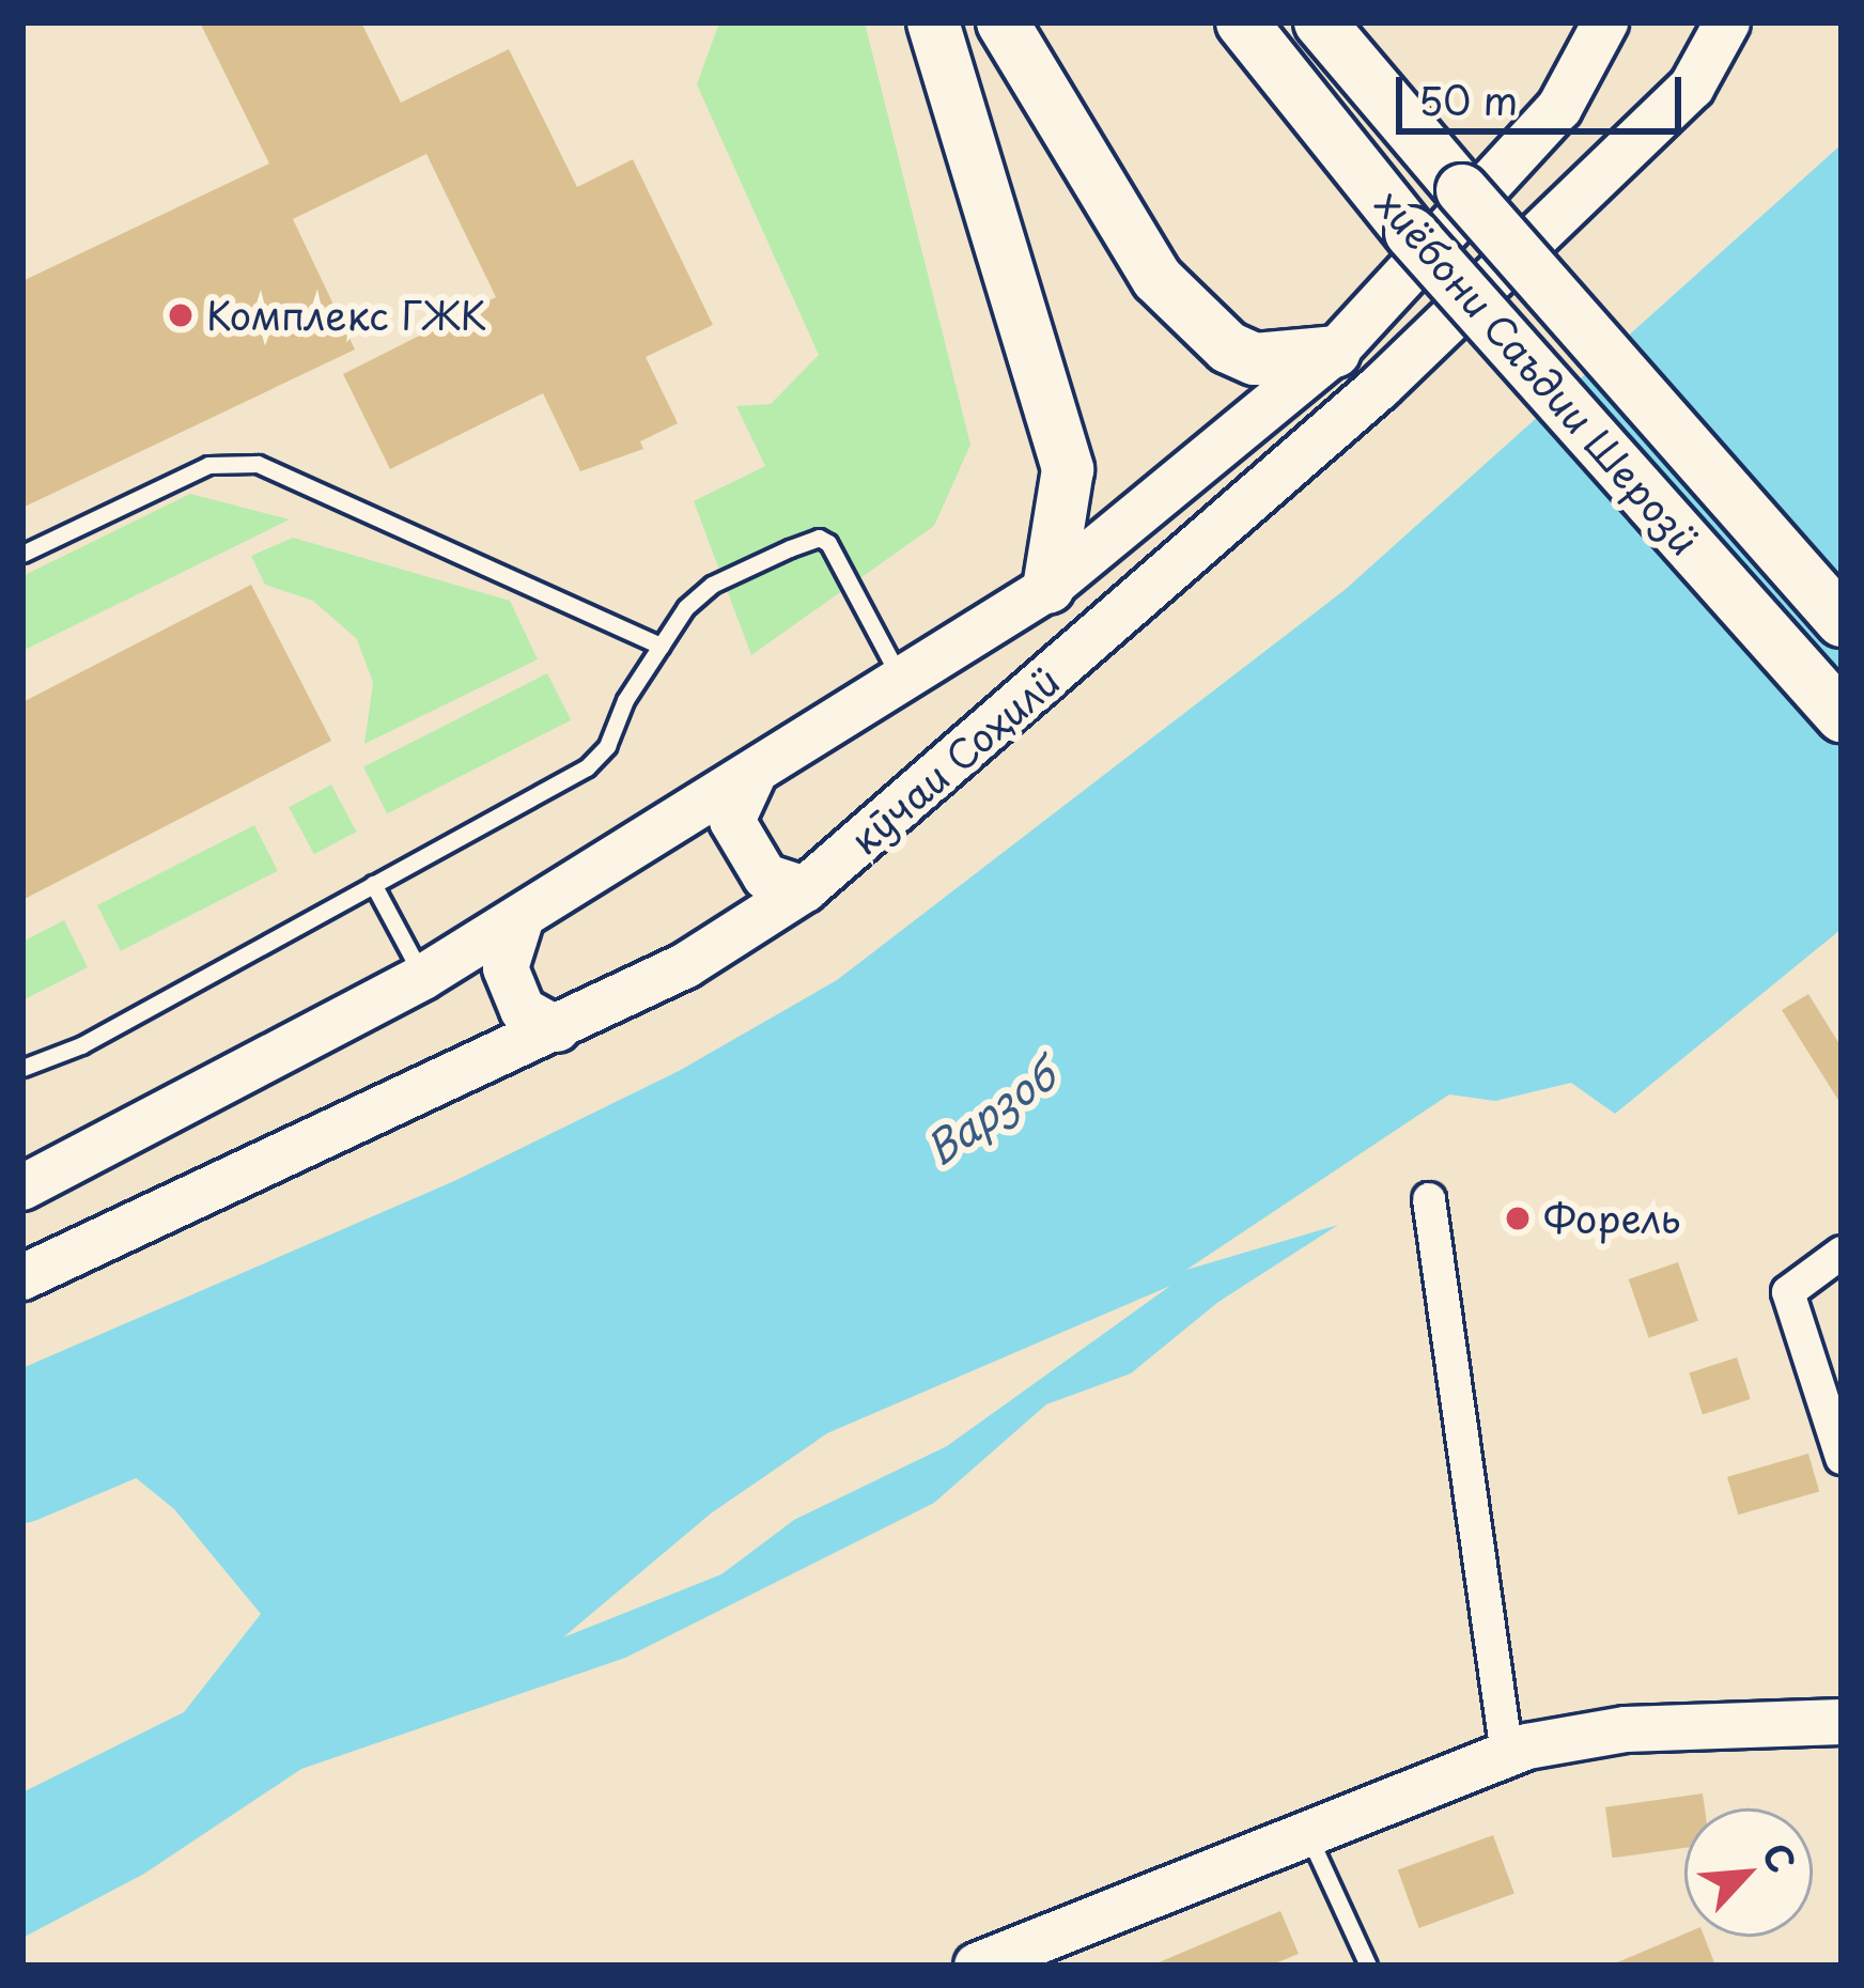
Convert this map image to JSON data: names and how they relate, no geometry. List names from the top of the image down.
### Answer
{
  "streets": {
    "highway": ["хиёбони Саъдии Шерозӣ"],
    "main road": ["кӯчаи Соҳилӣ"]
  },
  "water": ["Варзоб"],
  "places": ["Комплекс ГЖК", "Форель"],
  "scale_bar": "50 m",
  "north": "top right"
}
